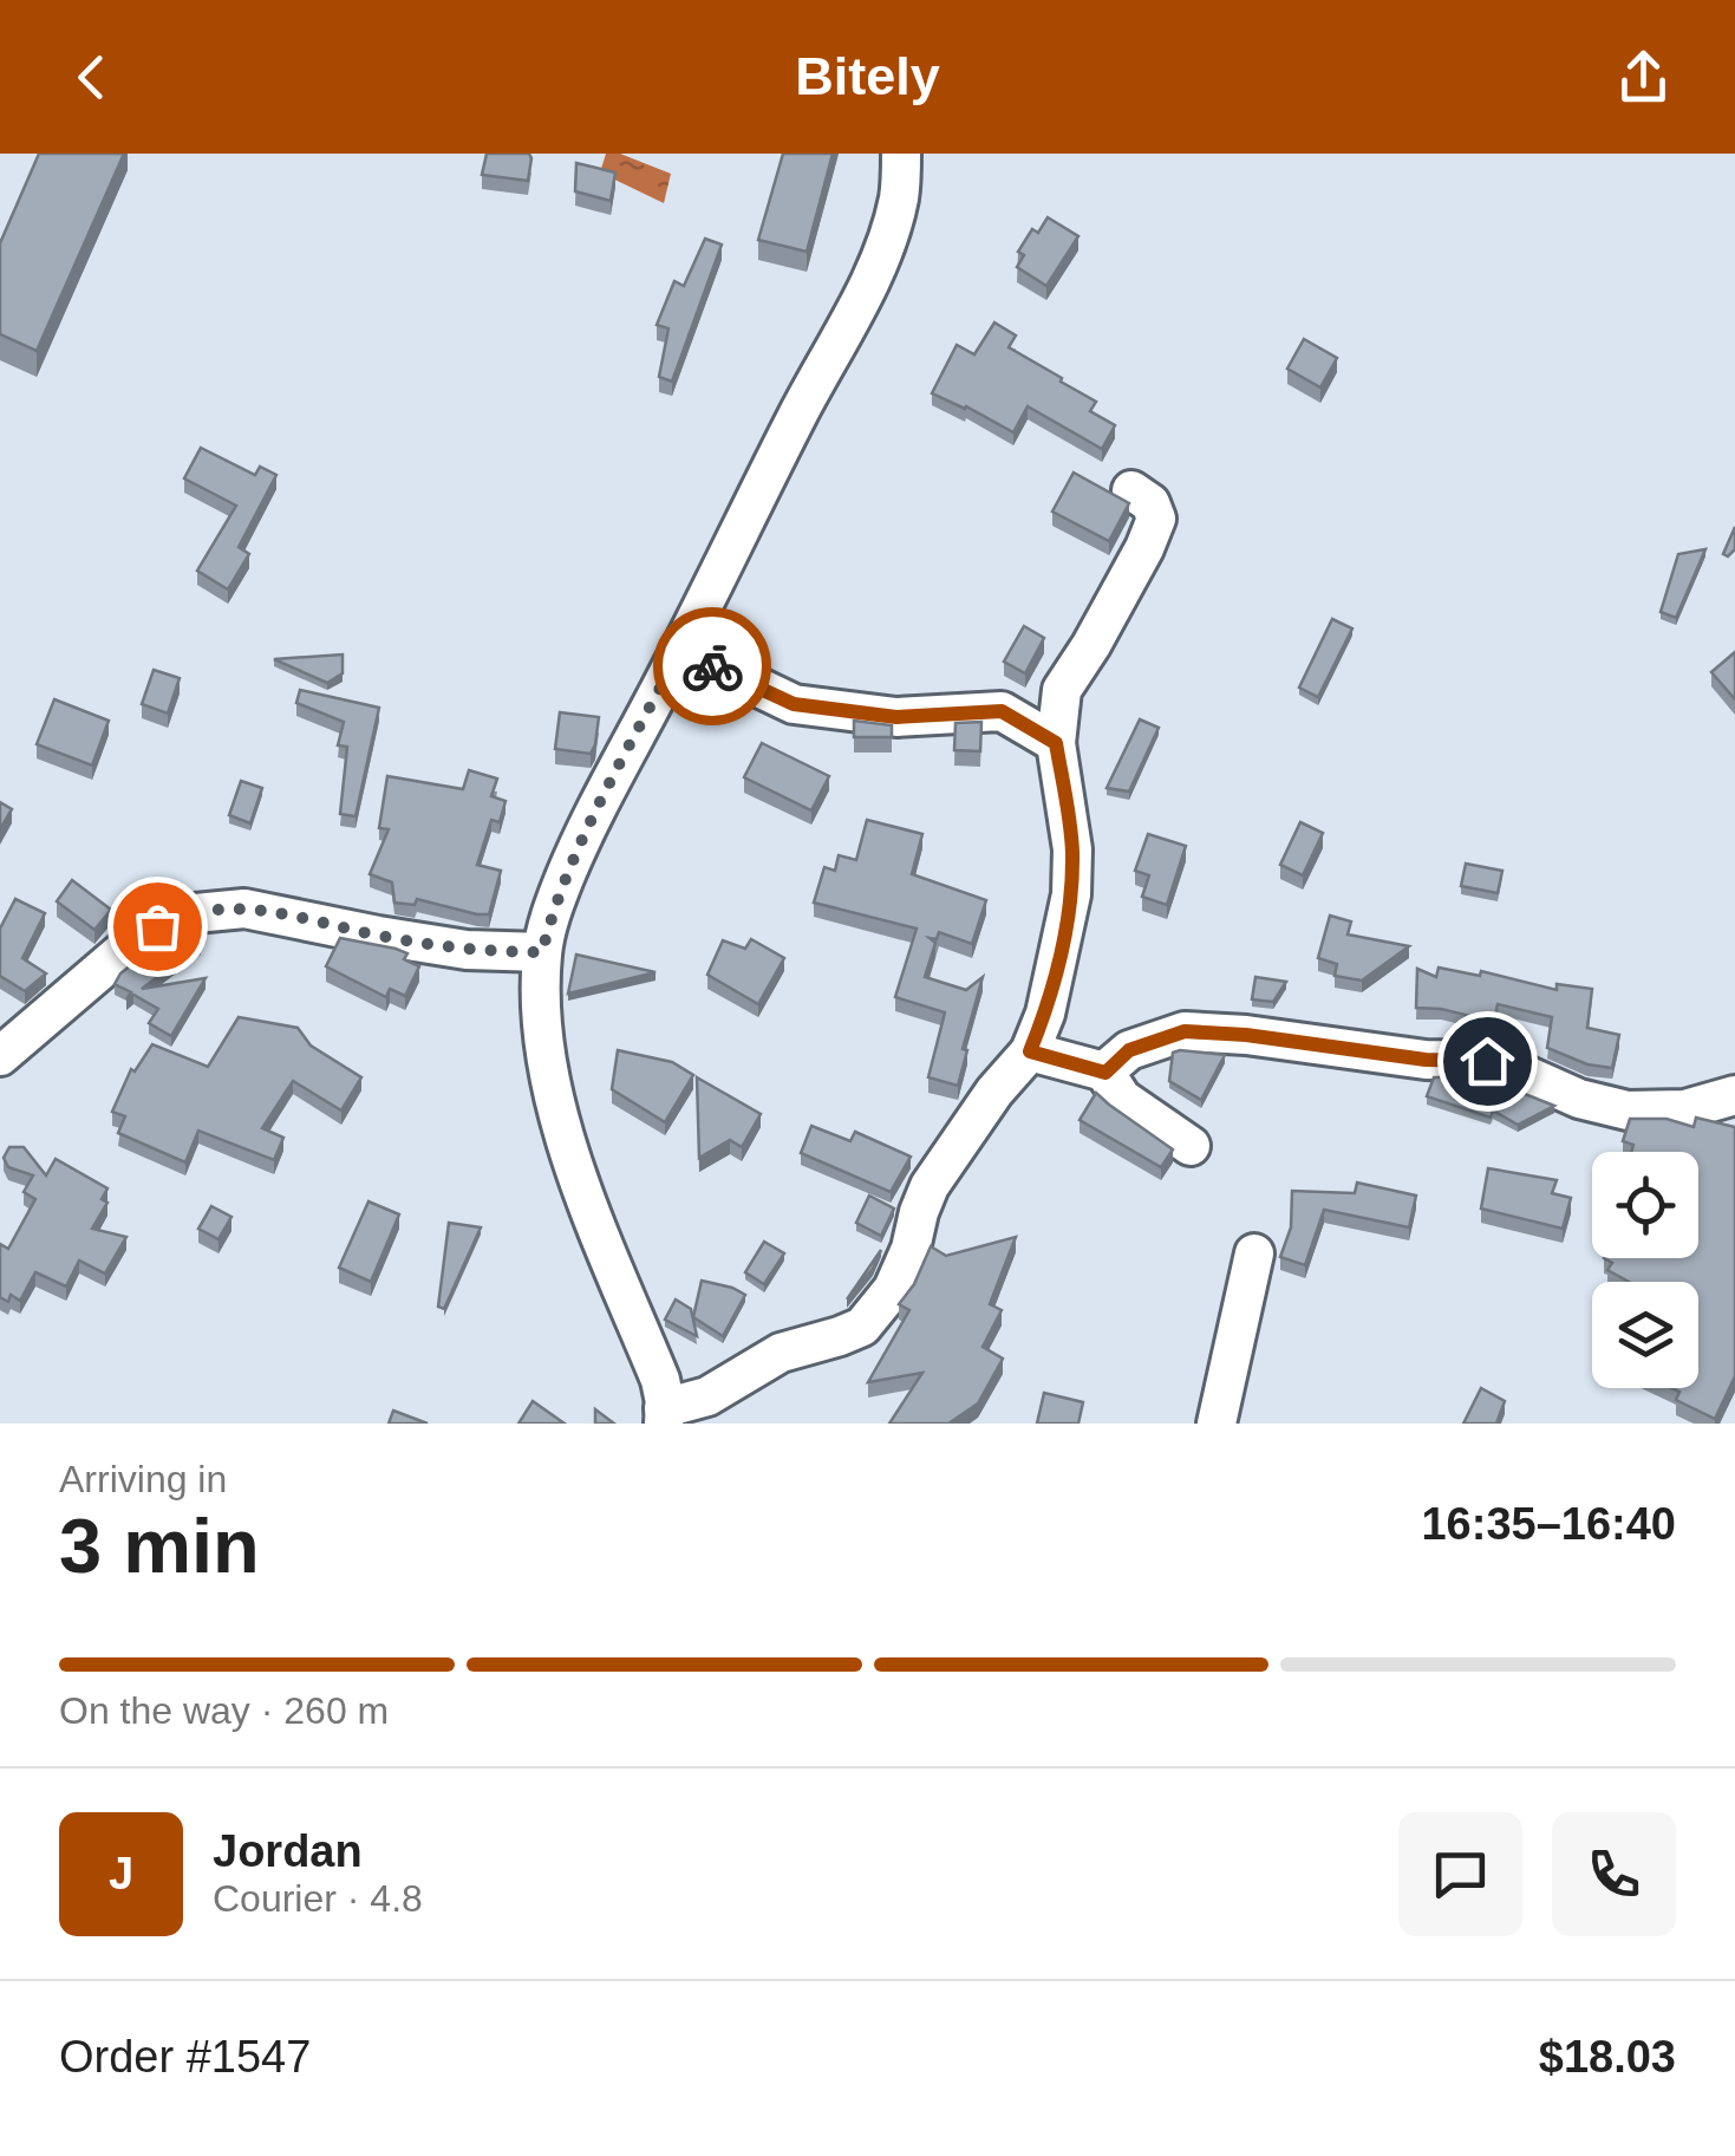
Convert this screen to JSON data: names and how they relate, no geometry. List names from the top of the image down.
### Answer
{
  "page": {
    "header": "Bitely",
    "heading": ["3 min", "Arriving in", "16:35–16:40"],
    "panel": [
      "Jordan",
      "Courier · 4.8",
      "Order #1547",
      "$18.03"
    ],
    "bar": "On the way · 260 m",
    "round": "J"
  }
}
